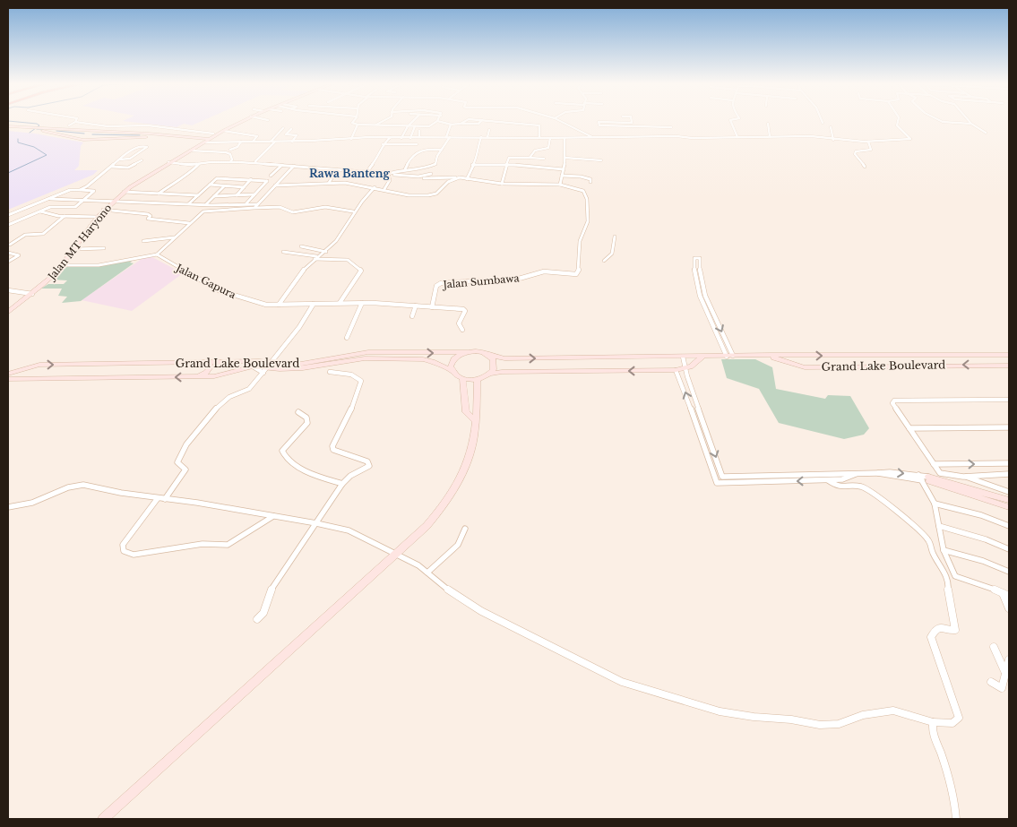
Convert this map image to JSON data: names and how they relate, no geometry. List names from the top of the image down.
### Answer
{
  "streets": {
    "street": [
      "Jalan MT Haryono",
      "Jalan Gapura",
      "Jalan Sumbawa",
      "Grand Lake Boulevard"
    ]
  },
  "crossings": [
    ["Jalan Gapura", "Jalan Sumbawa"]
  ],
  "districts": ["Rawa Banteng"]
}
